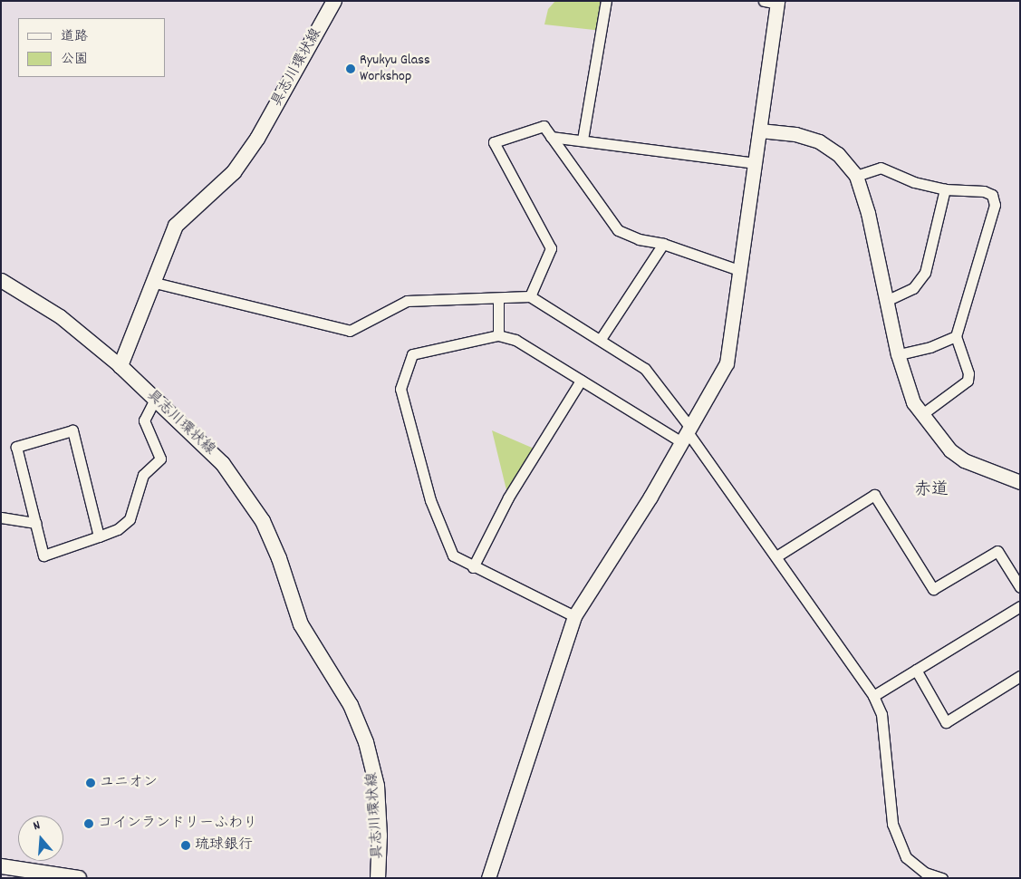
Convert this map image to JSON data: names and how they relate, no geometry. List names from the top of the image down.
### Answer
{
  "streets": {
    "main road": ["具志川環状線"]
  },
  "districts": ["赤道"],
  "places": [
    "Ryukyu Glass Workshop",
    "ユニオン",
    "コインランドリーふわり",
    "琉球銀行"
  ],
  "legend": ["道路", "公園"],
  "north": "top"
}
